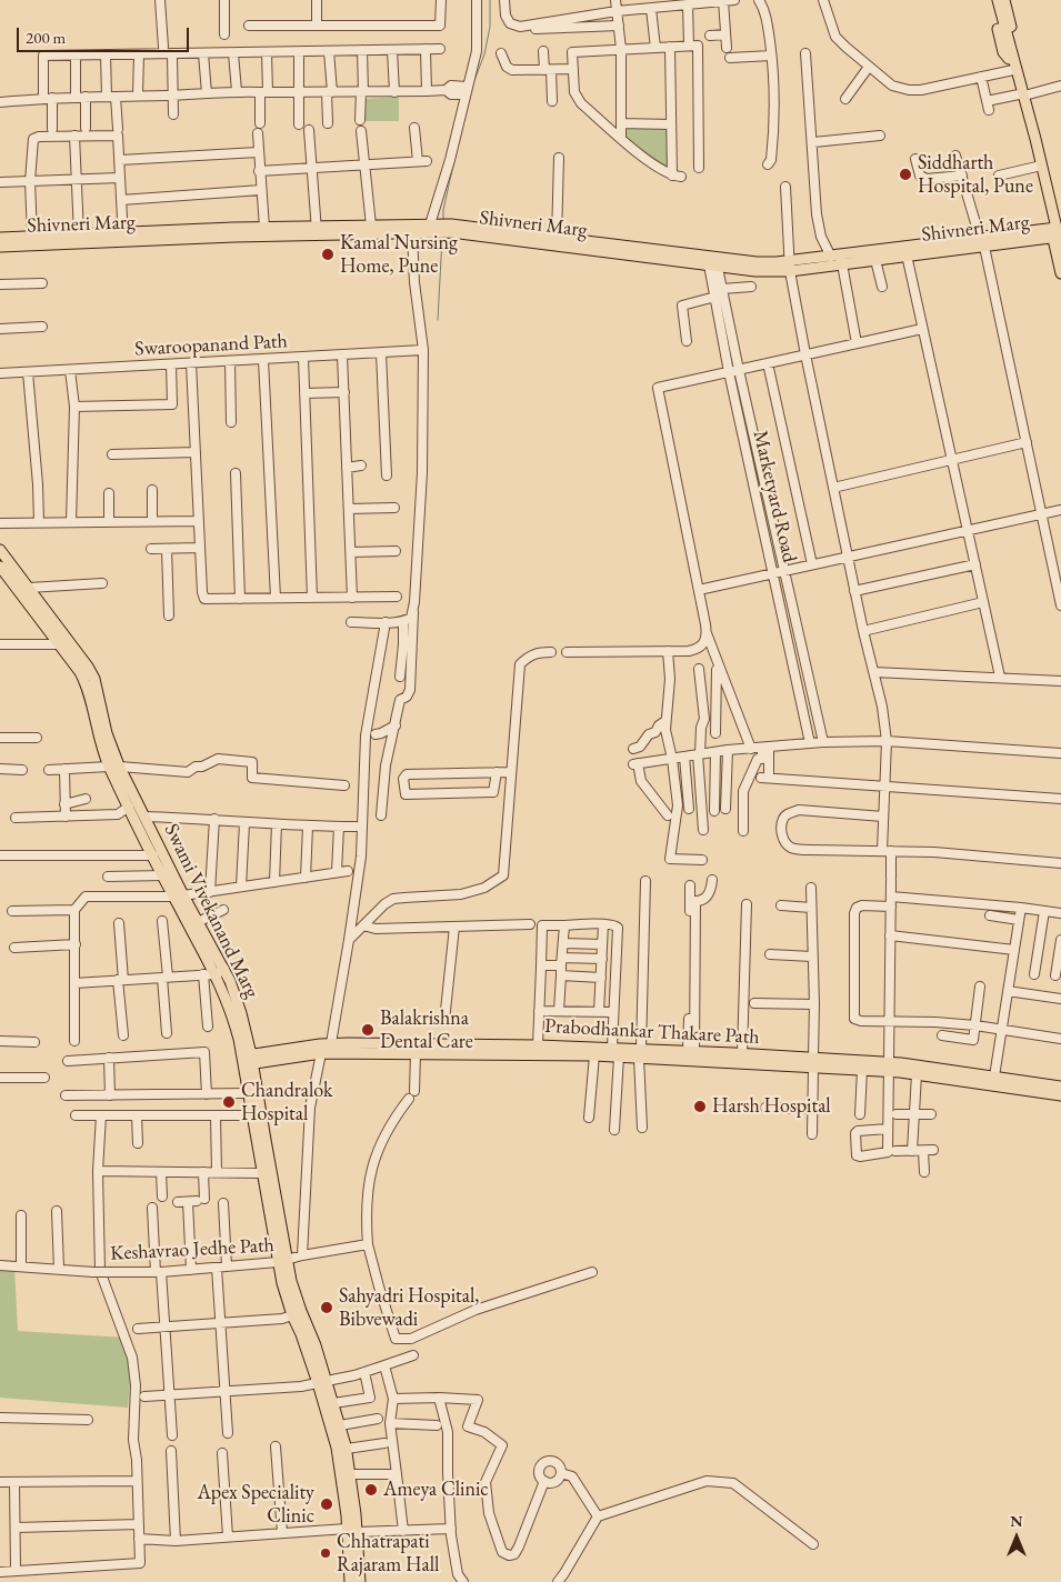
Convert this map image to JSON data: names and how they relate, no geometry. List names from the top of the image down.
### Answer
{
  "streets": {
    "main road": ["Shivneri Marg", "Swami Vivekanand Marg", "Prabodhankar Thakare Path"],
    "street": ["Swaroopanand Path", "Marketyard Road", "Keshavrao Jedhe Path"]
  },
  "crossings": [
    ["Shivneri Marg", "Marketyard Road"],
    ["Swami Vivekanand Marg", "Prabodhankar Thakare Path"],
    ["Swami Vivekanand Marg", "Keshavrao Jedhe Path"]
  ],
  "places": [
    "Siddharth Hospital, Pune",
    "Kamal Nursing Home, Pune",
    "Balakrishna Dental Care",
    "Chandralok Hospital",
    "Harsh Hospital",
    "Sahyadri Hospital, Bibvewadi",
    "Ameya Clinic",
    "Apex Speciality Clinic",
    "Chhatrapati Rajaram Hall"
  ],
  "scale_bar": "200 m",
  "north": "top"
}
